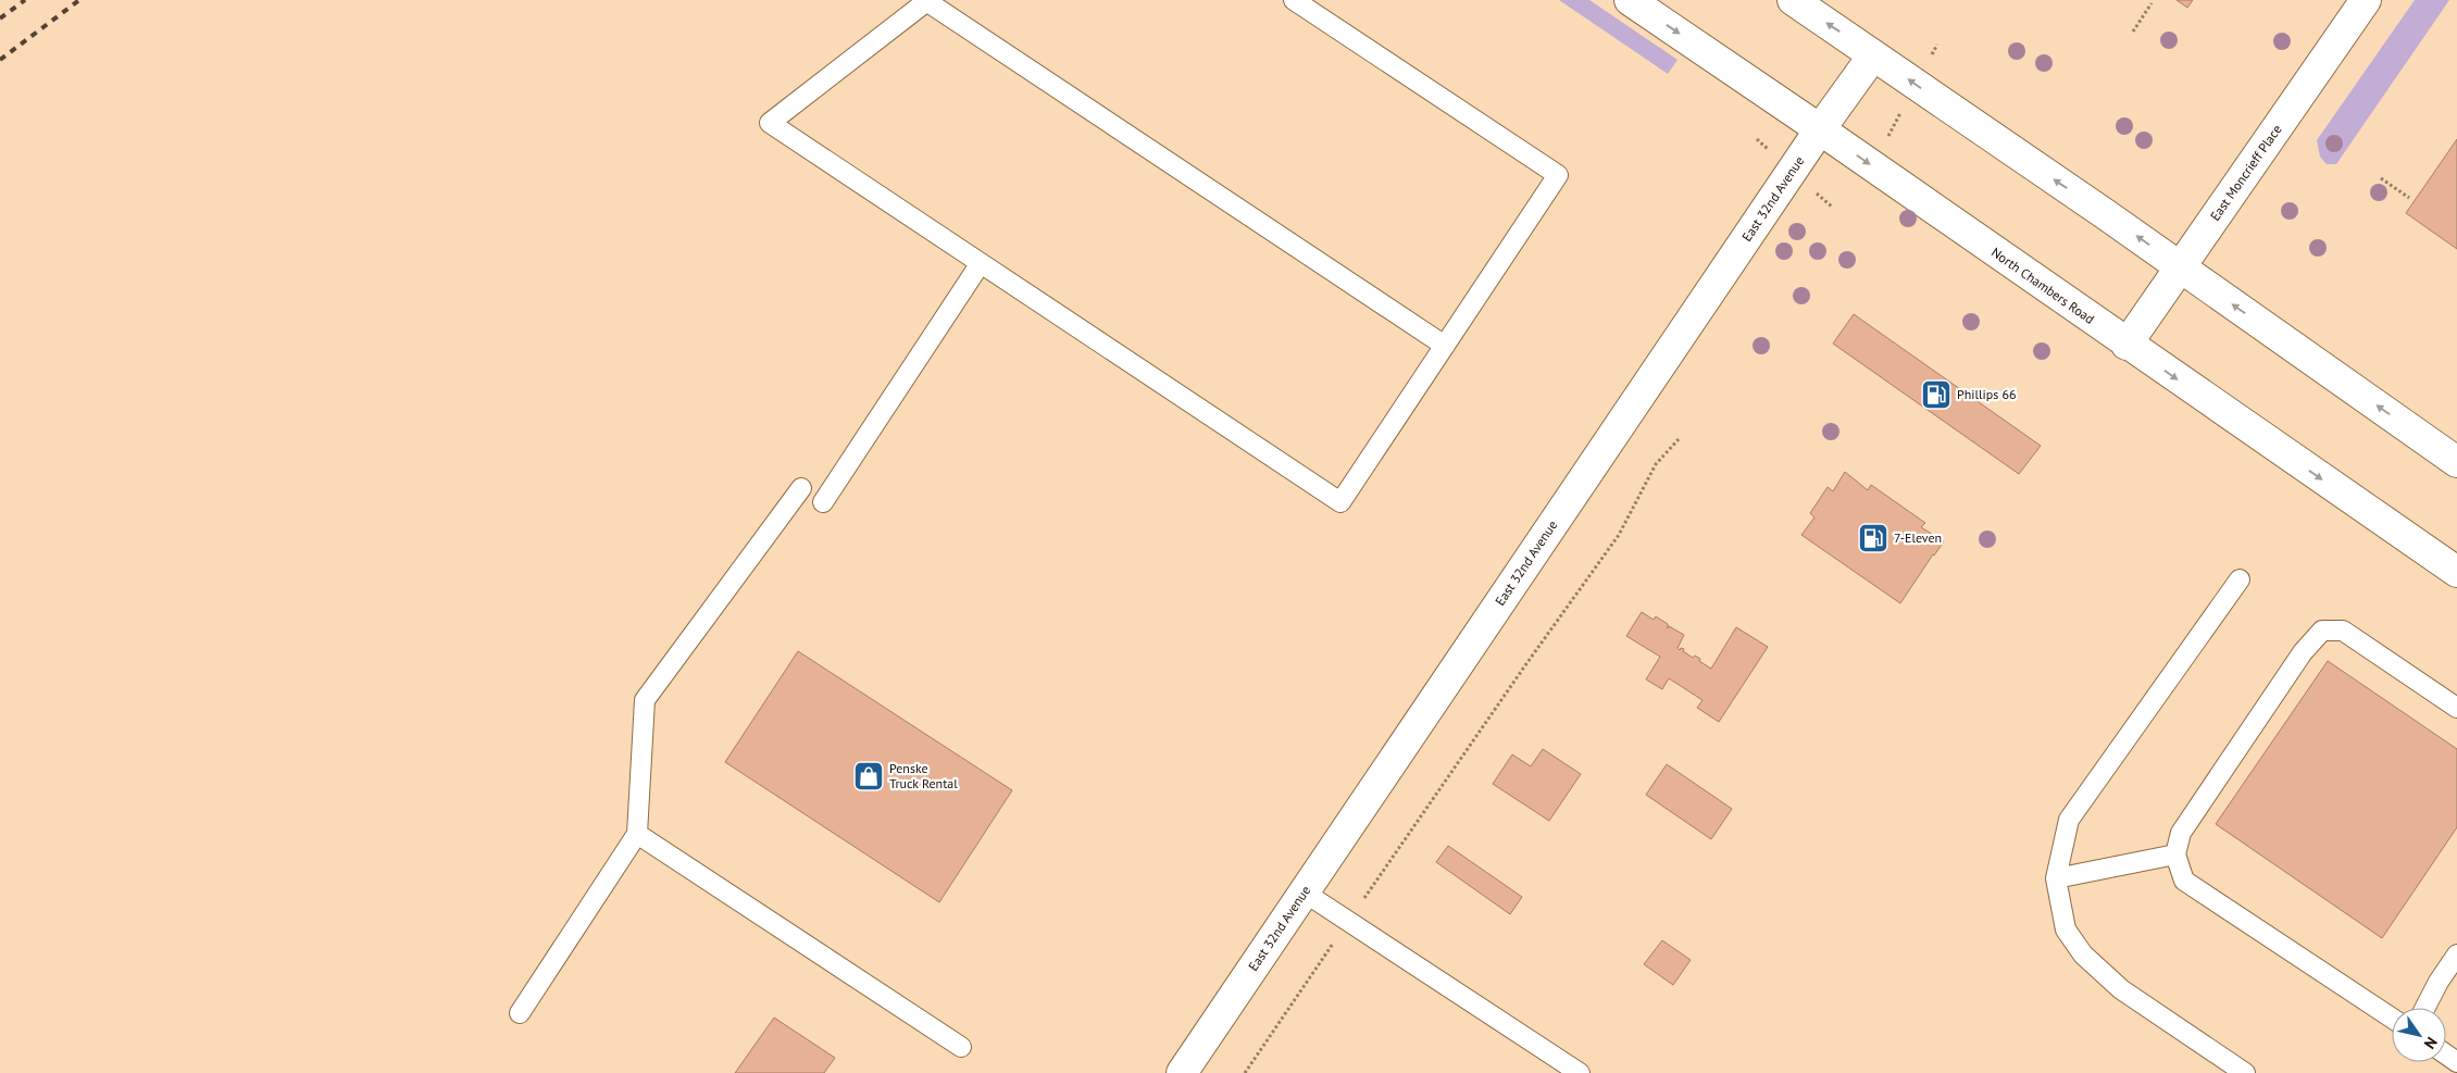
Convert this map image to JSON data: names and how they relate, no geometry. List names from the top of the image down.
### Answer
{
  "streets": {
    "main road": ["East Moncrieff Place", "East 32nd Avenue", "North Chambers Road"]
  },
  "crossings": [
    ["East Moncrieff Place", "North Chambers Road"],
    ["East 32nd Avenue", "North Chambers Road"]
  ],
  "places": {
    "fuel station": ["Phillips 66", "7-Eleven"],
    "shop": ["Penske Truck Rental"]
  },
  "north": "bottom right"
}
